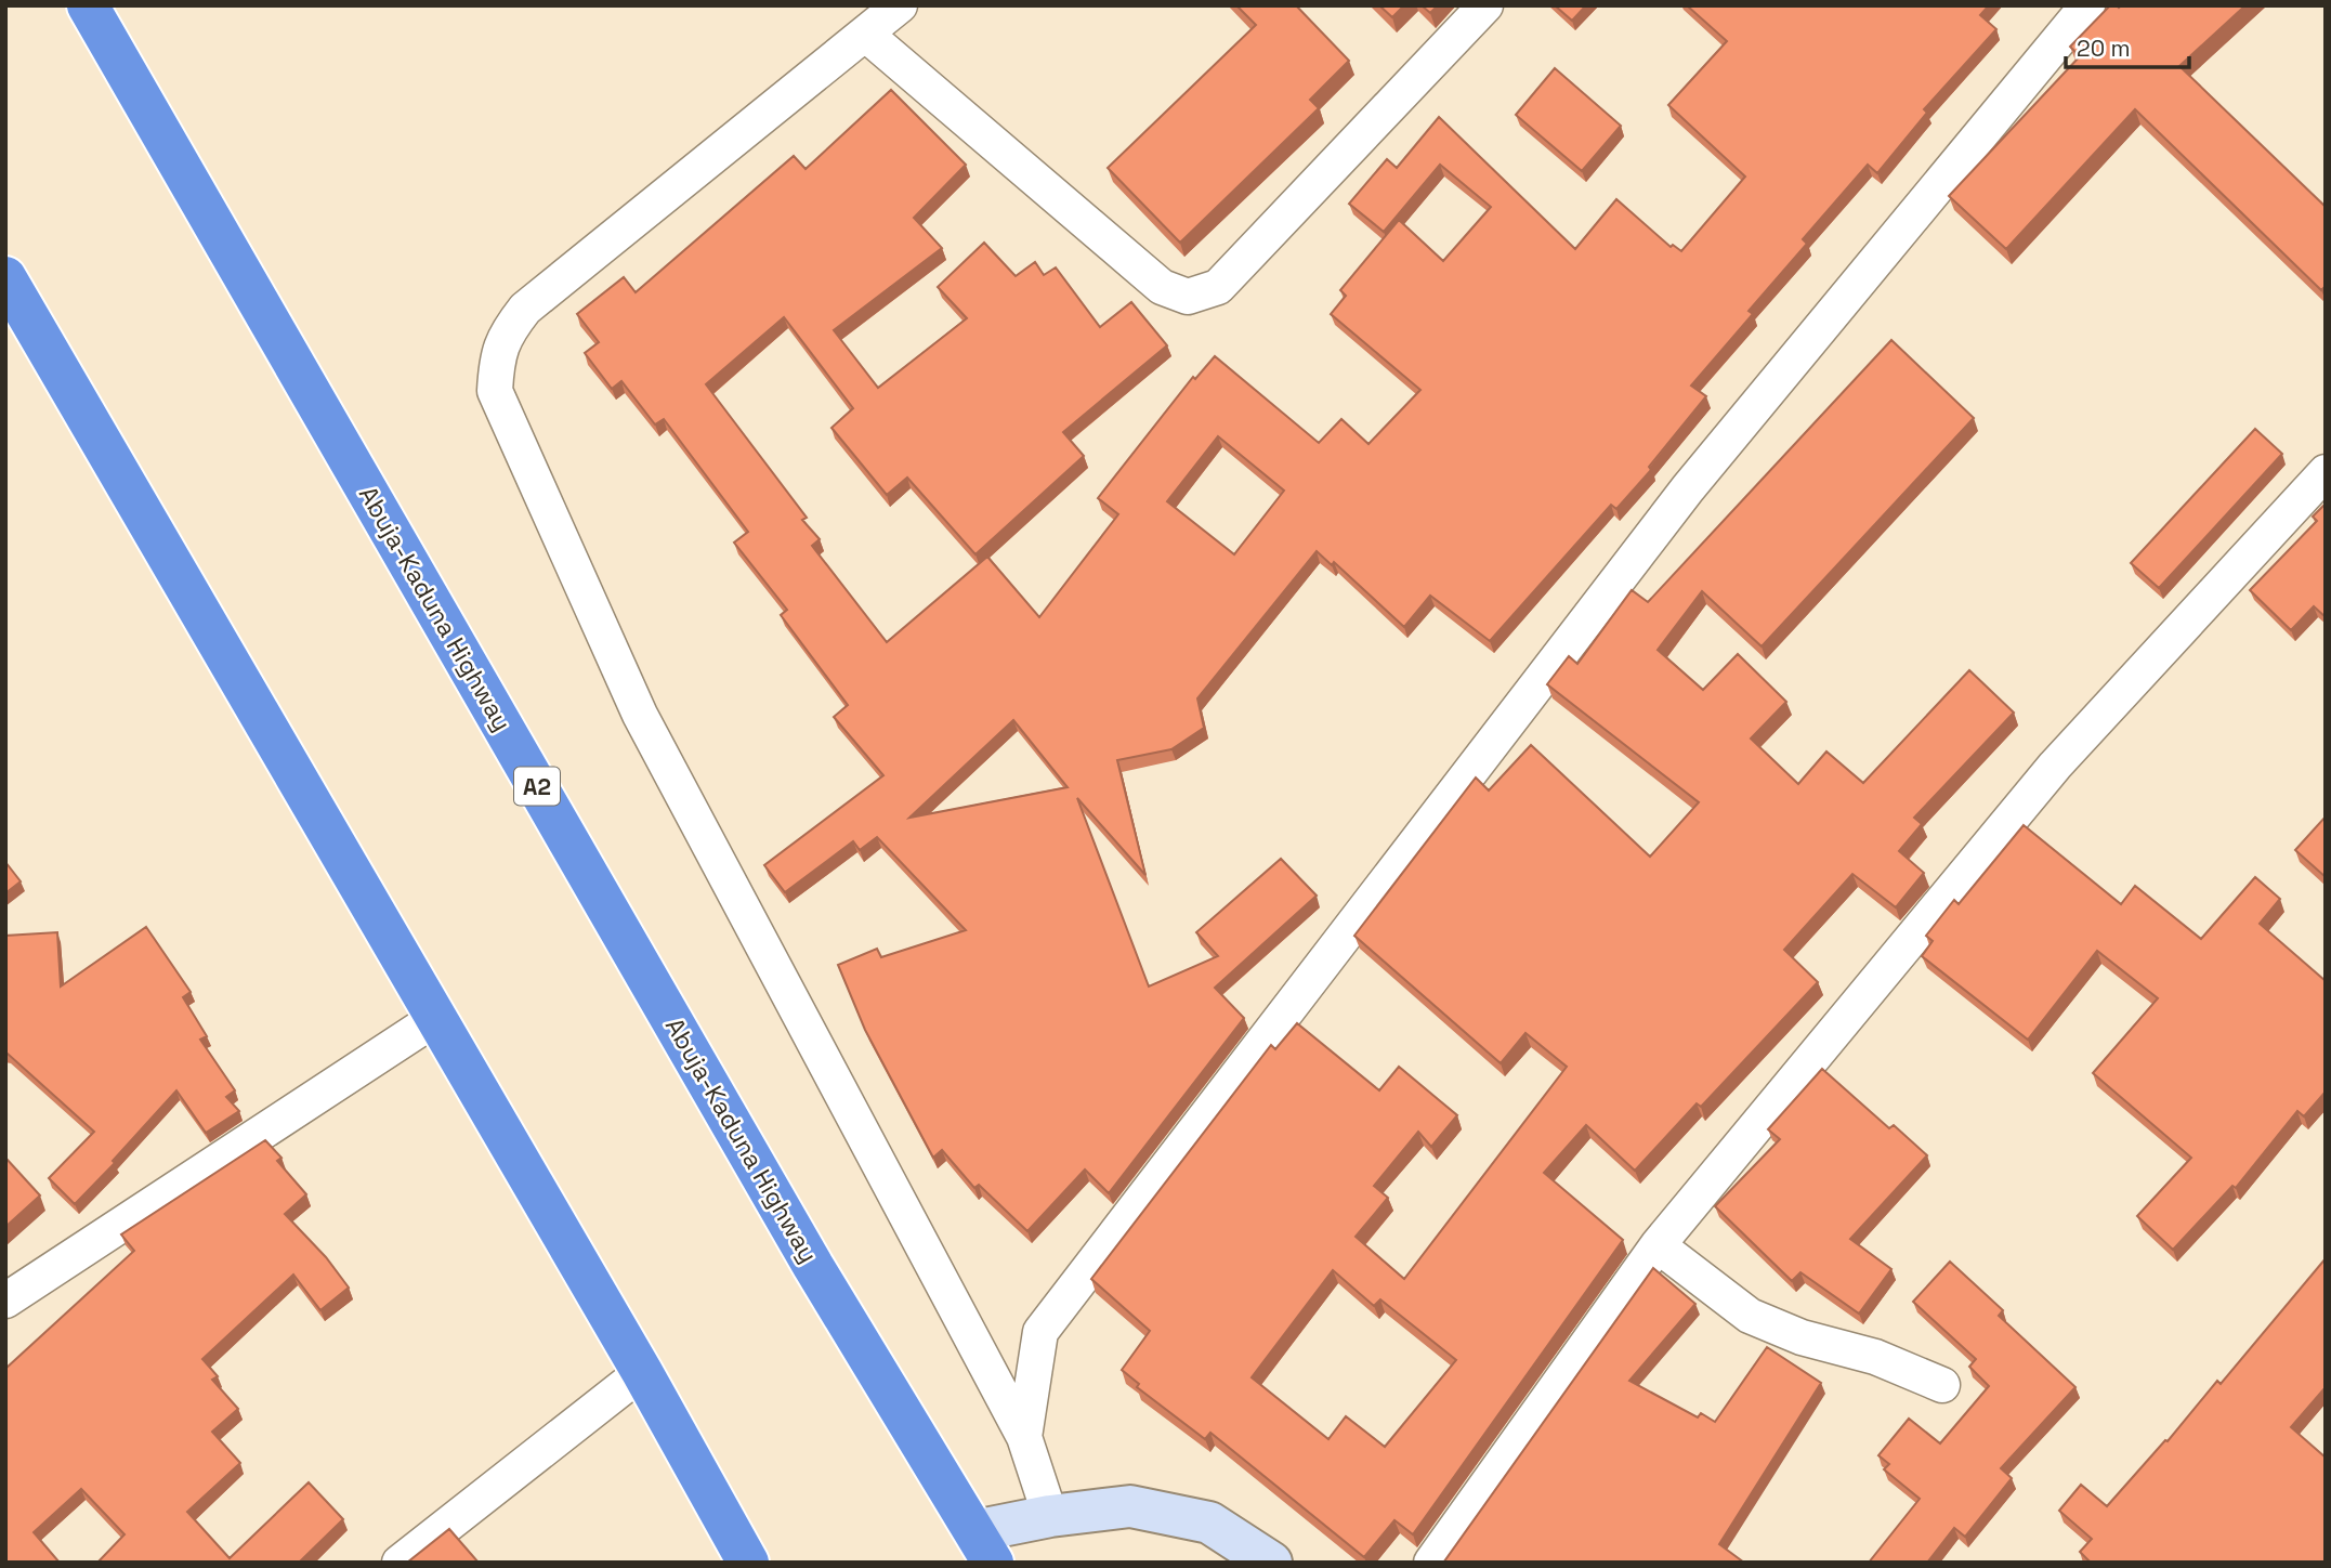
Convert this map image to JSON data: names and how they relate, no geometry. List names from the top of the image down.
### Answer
{
  "streets": {
    "highway": ["Abuja-Kaduna Highway", "A2"]
  },
  "scale_bar": "20 m"
}
